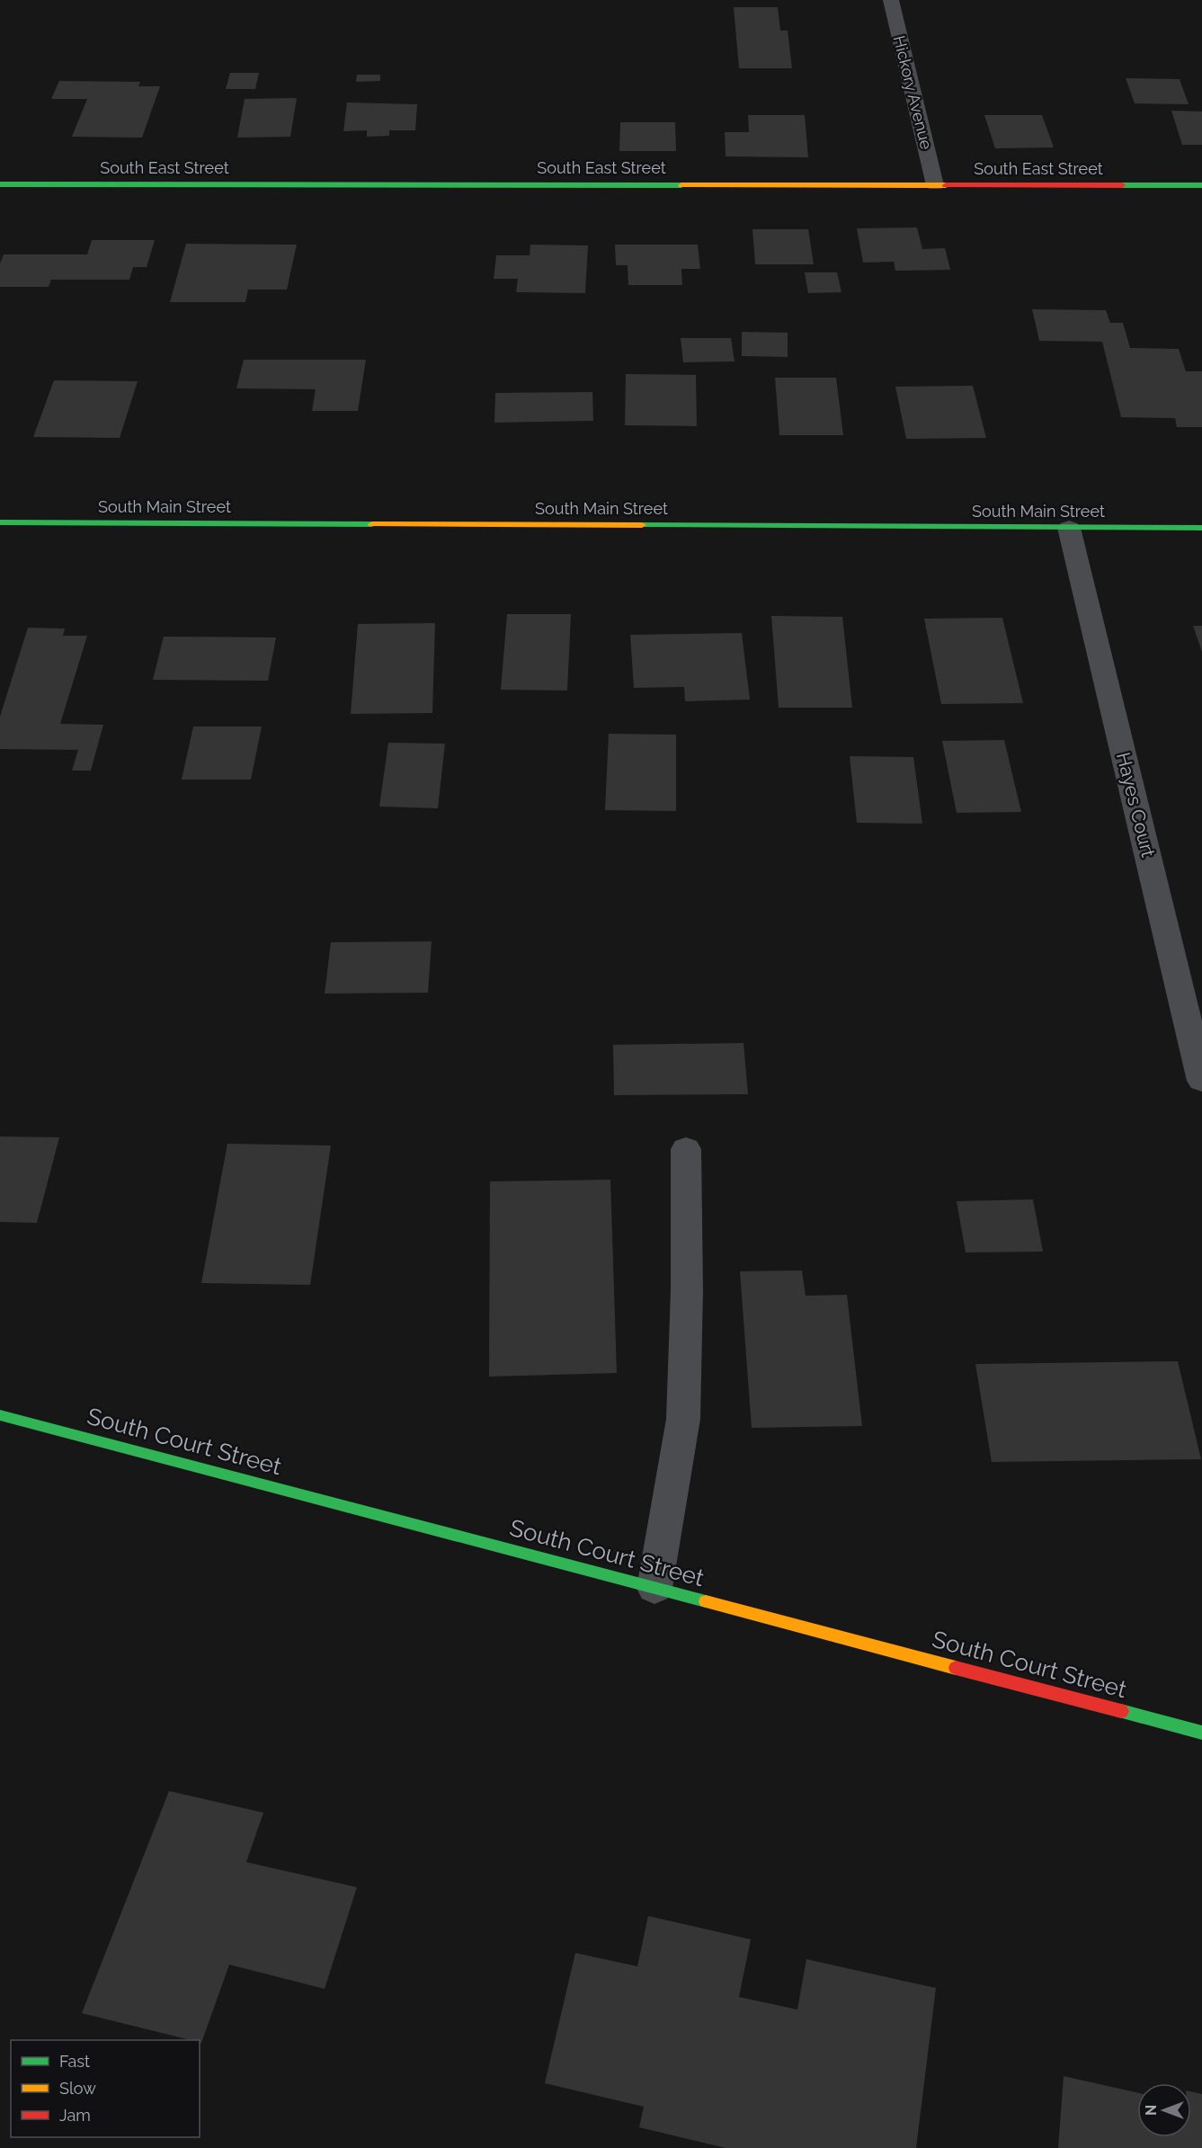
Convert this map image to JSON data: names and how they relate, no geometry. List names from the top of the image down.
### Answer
{
  "streets": {
    "street": [
      "Hickory Avenue",
      "South East Street",
      "South Main Street",
      "Hayes Court",
      "South Court Street"
    ]
  },
  "crossings": [
    ["Hickory Avenue", "South East Street"],
    ["South Main Street", "Hayes Court"]
  ],
  "legend": ["Fast", "Slow", "Jam"],
  "north": "left"
}
